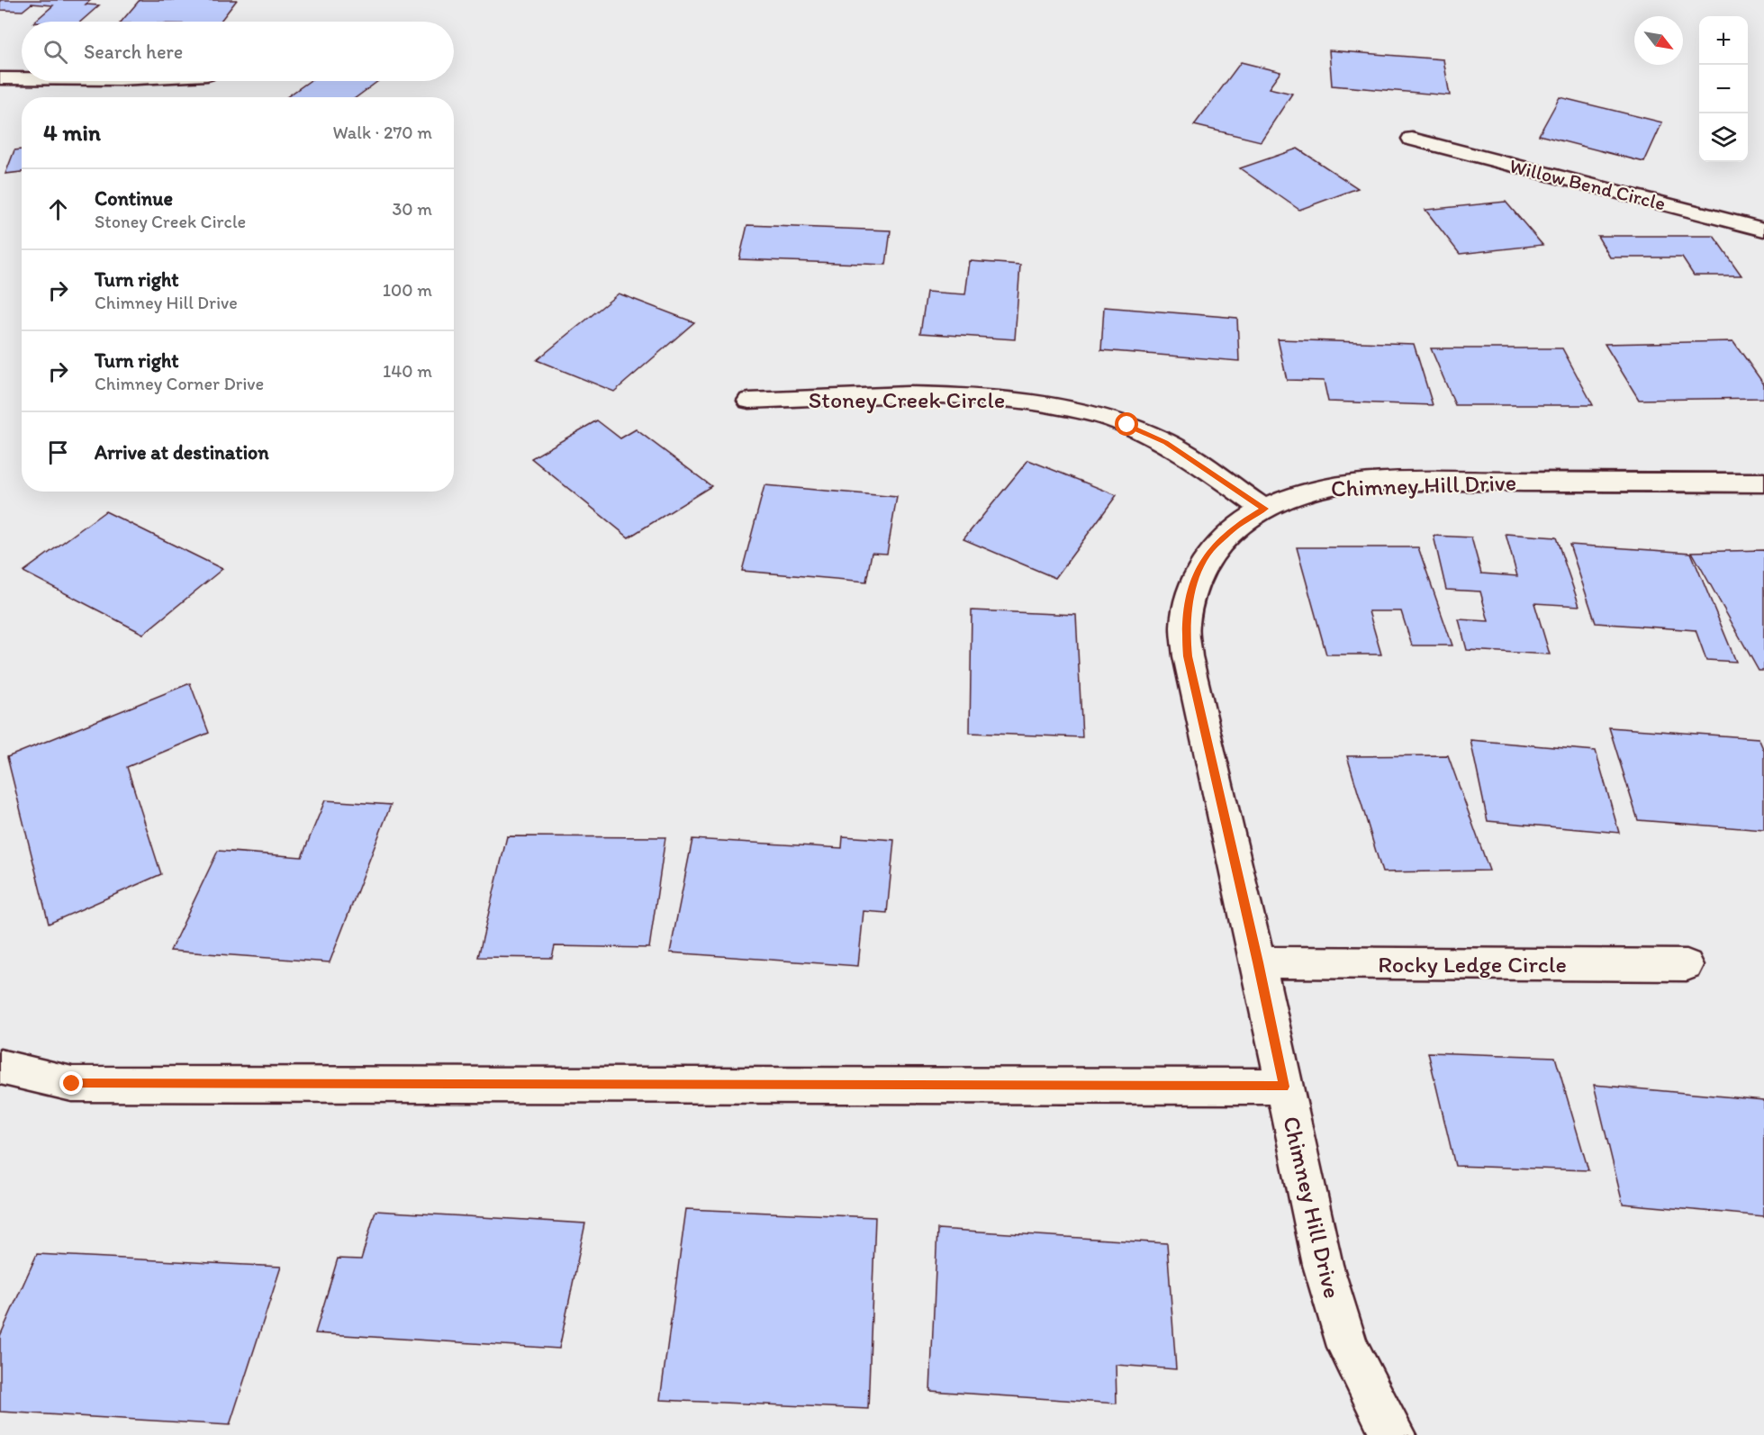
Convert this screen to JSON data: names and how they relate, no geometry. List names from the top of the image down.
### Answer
{
  "streets": {
    "street": [
      "Willow Bend Circle",
      "Stoney Creek Circle",
      "Chimney Hill Drive",
      "Rocky Ledge Circle"
    ]
  },
  "crossings": [
    ["Stoney Creek Circle", "Chimney Hill Drive"],
    ["Chimney Hill Drive", "Rocky Ledge Circle"]
  ],
  "north": "bottom right",
  "page": {
    "map_buttons": ["+", "−"],
    "search": "Search here",
    "heading": ["4 min", "Walk · 270 m"],
    "list": [
      ["Continue", "Stoney Creek Circle", "30 m"],
      ["Turn right", "Chimney Hill Drive", "100 m"],
      ["Turn right", "Chimney Corner Drive", "140 m"],
      "Arrive at destination"
    ]
  }
}
